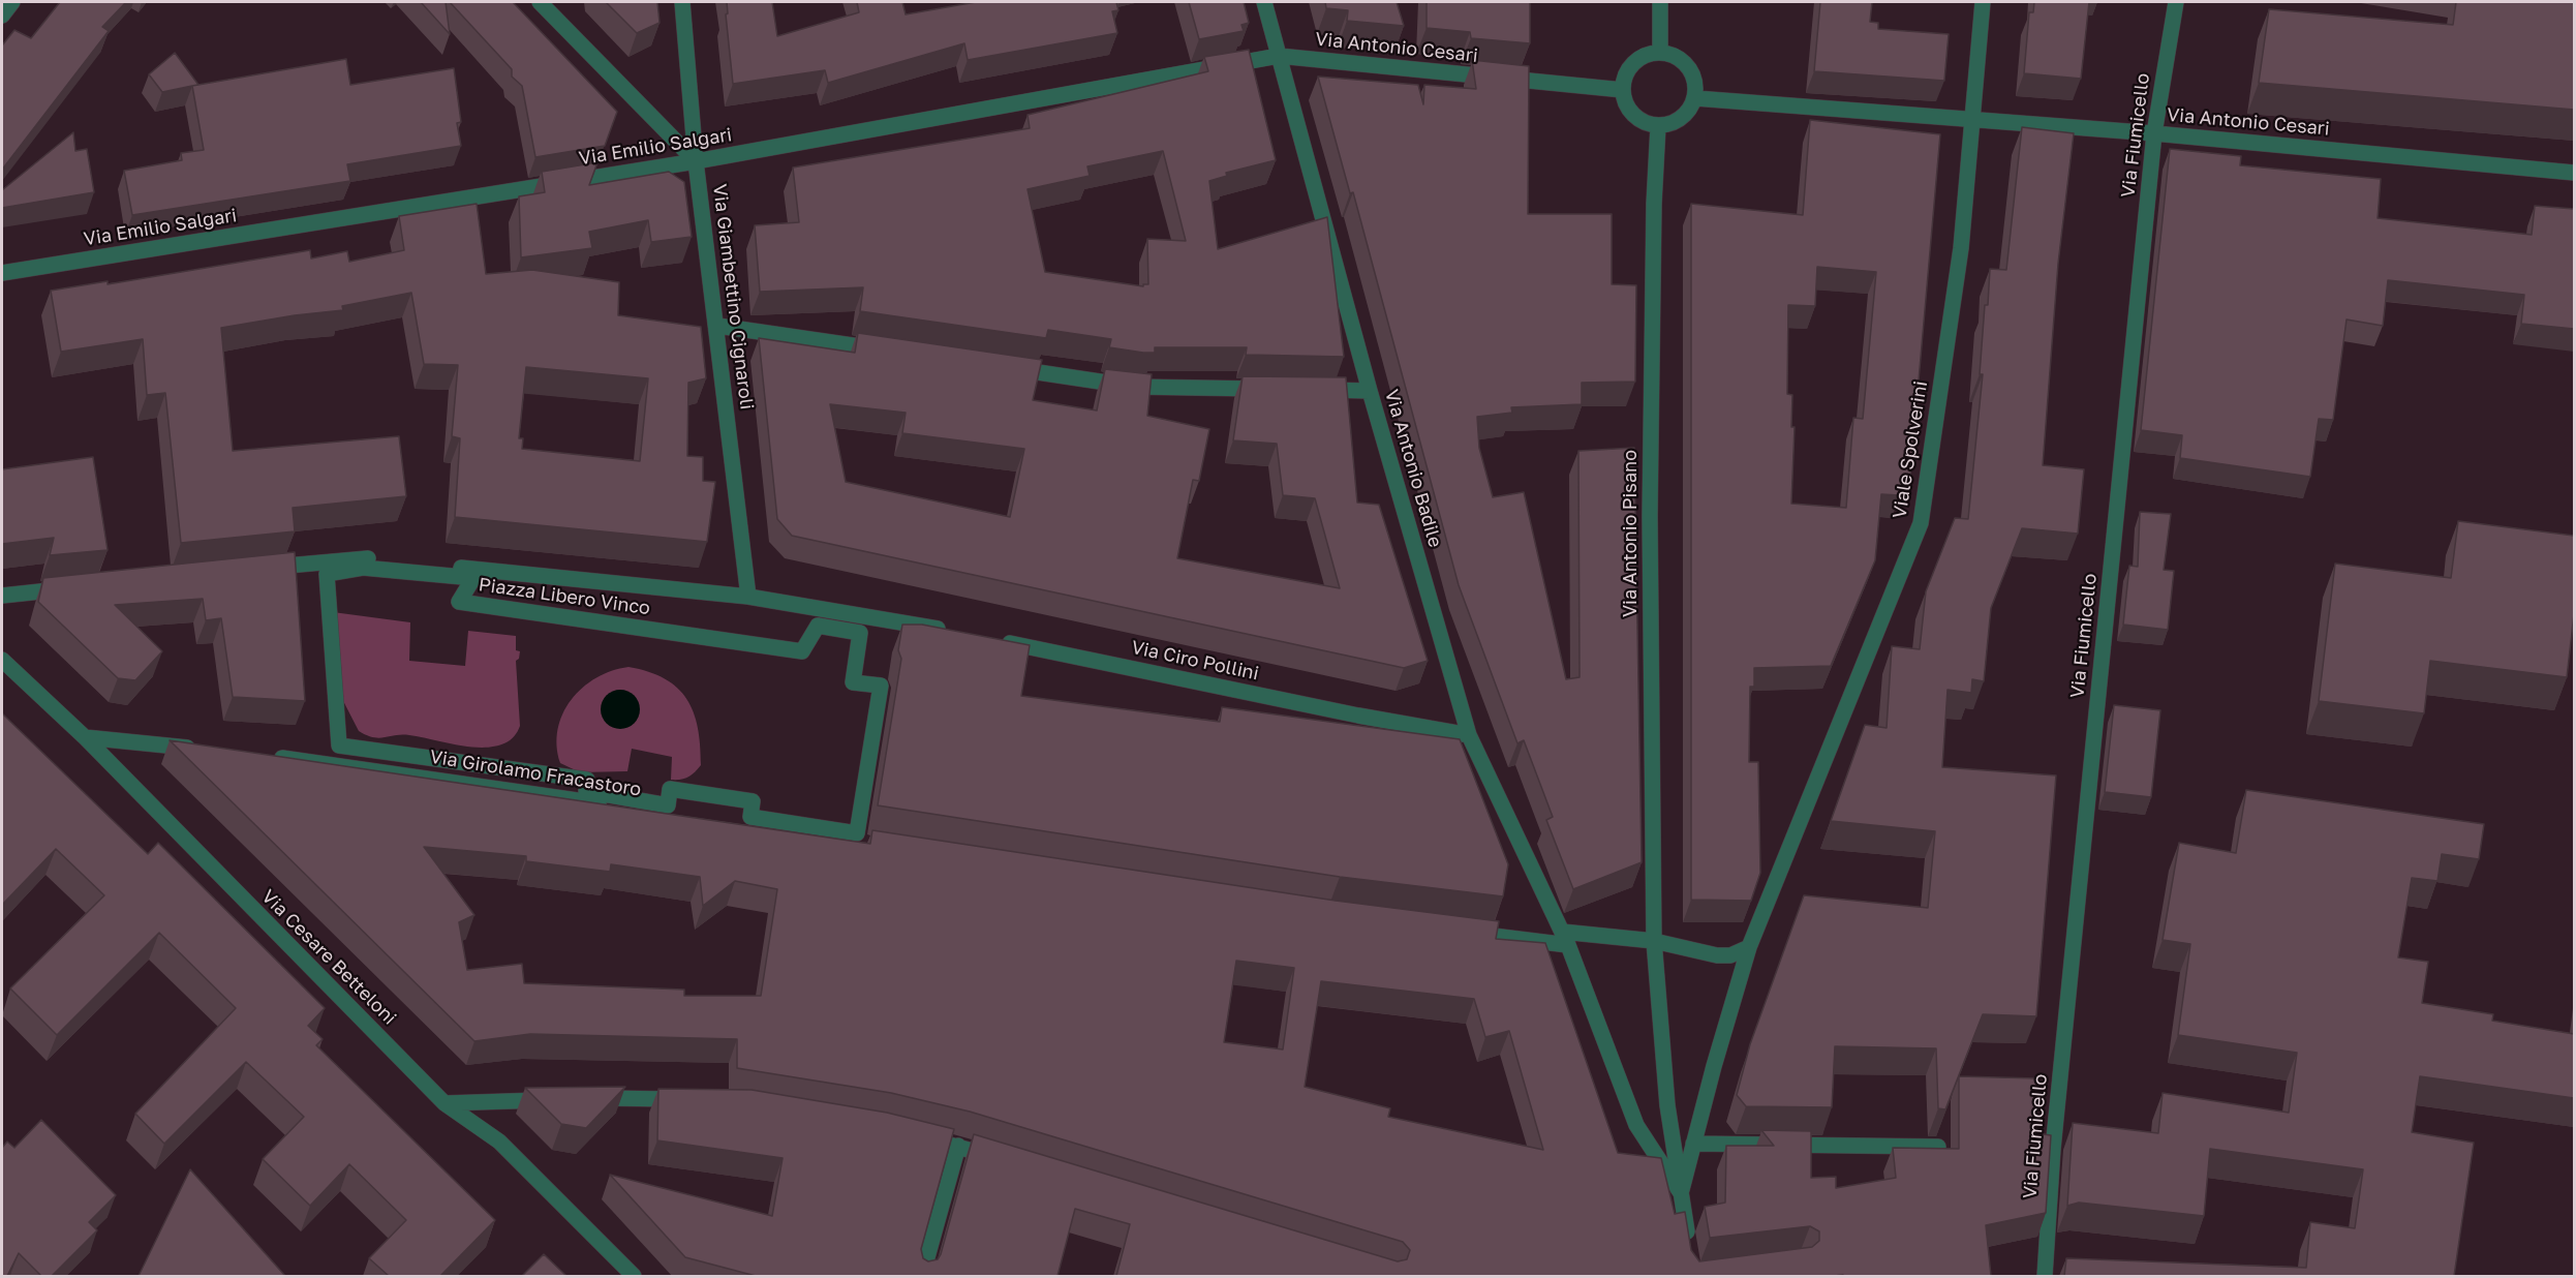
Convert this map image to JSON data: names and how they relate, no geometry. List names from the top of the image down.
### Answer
{
  "streets": {
    "street": [
      "Via Antonio Cesari",
      "Via Fiumicello",
      "Via Emilio Salgari",
      "Via Giambettino Cignaroli",
      "Viale Spolverini",
      "Via Antonio Badile",
      "Via Antonio Pisano",
      "Piazza Libero Vinco",
      "Via Ciro Pollini",
      "Via Girolamo Fracastoro",
      "Via Cesare Betteloni"
    ]
  },
  "crossings": [
    ["Via Antonio Cesari", "Via Fiumicello"],
    ["Via Antonio Cesari", "Via Emilio Salgari"],
    ["Via Antonio Cesari", "Viale Spolverini"],
    ["Via Antonio Cesari", "Via Antonio Badile"],
    ["Via Antonio Cesari", "Via Antonio Pisano"],
    ["Via Emilio Salgari", "Via Giambettino Cignaroli"],
    ["Via Emilio Salgari", "Via Antonio Badile"],
    ["Via Giambettino Cignaroli", "Piazza Libero Vinco"],
    ["Viale Spolverini", "Via Antonio Badile"],
    ["Viale Spolverini", "Via Antonio Pisano"],
    ["Via Antonio Badile", "Via Antonio Pisano"],
    ["Via Antonio Badile", "Via Ciro Pollini"]
  ]
}
